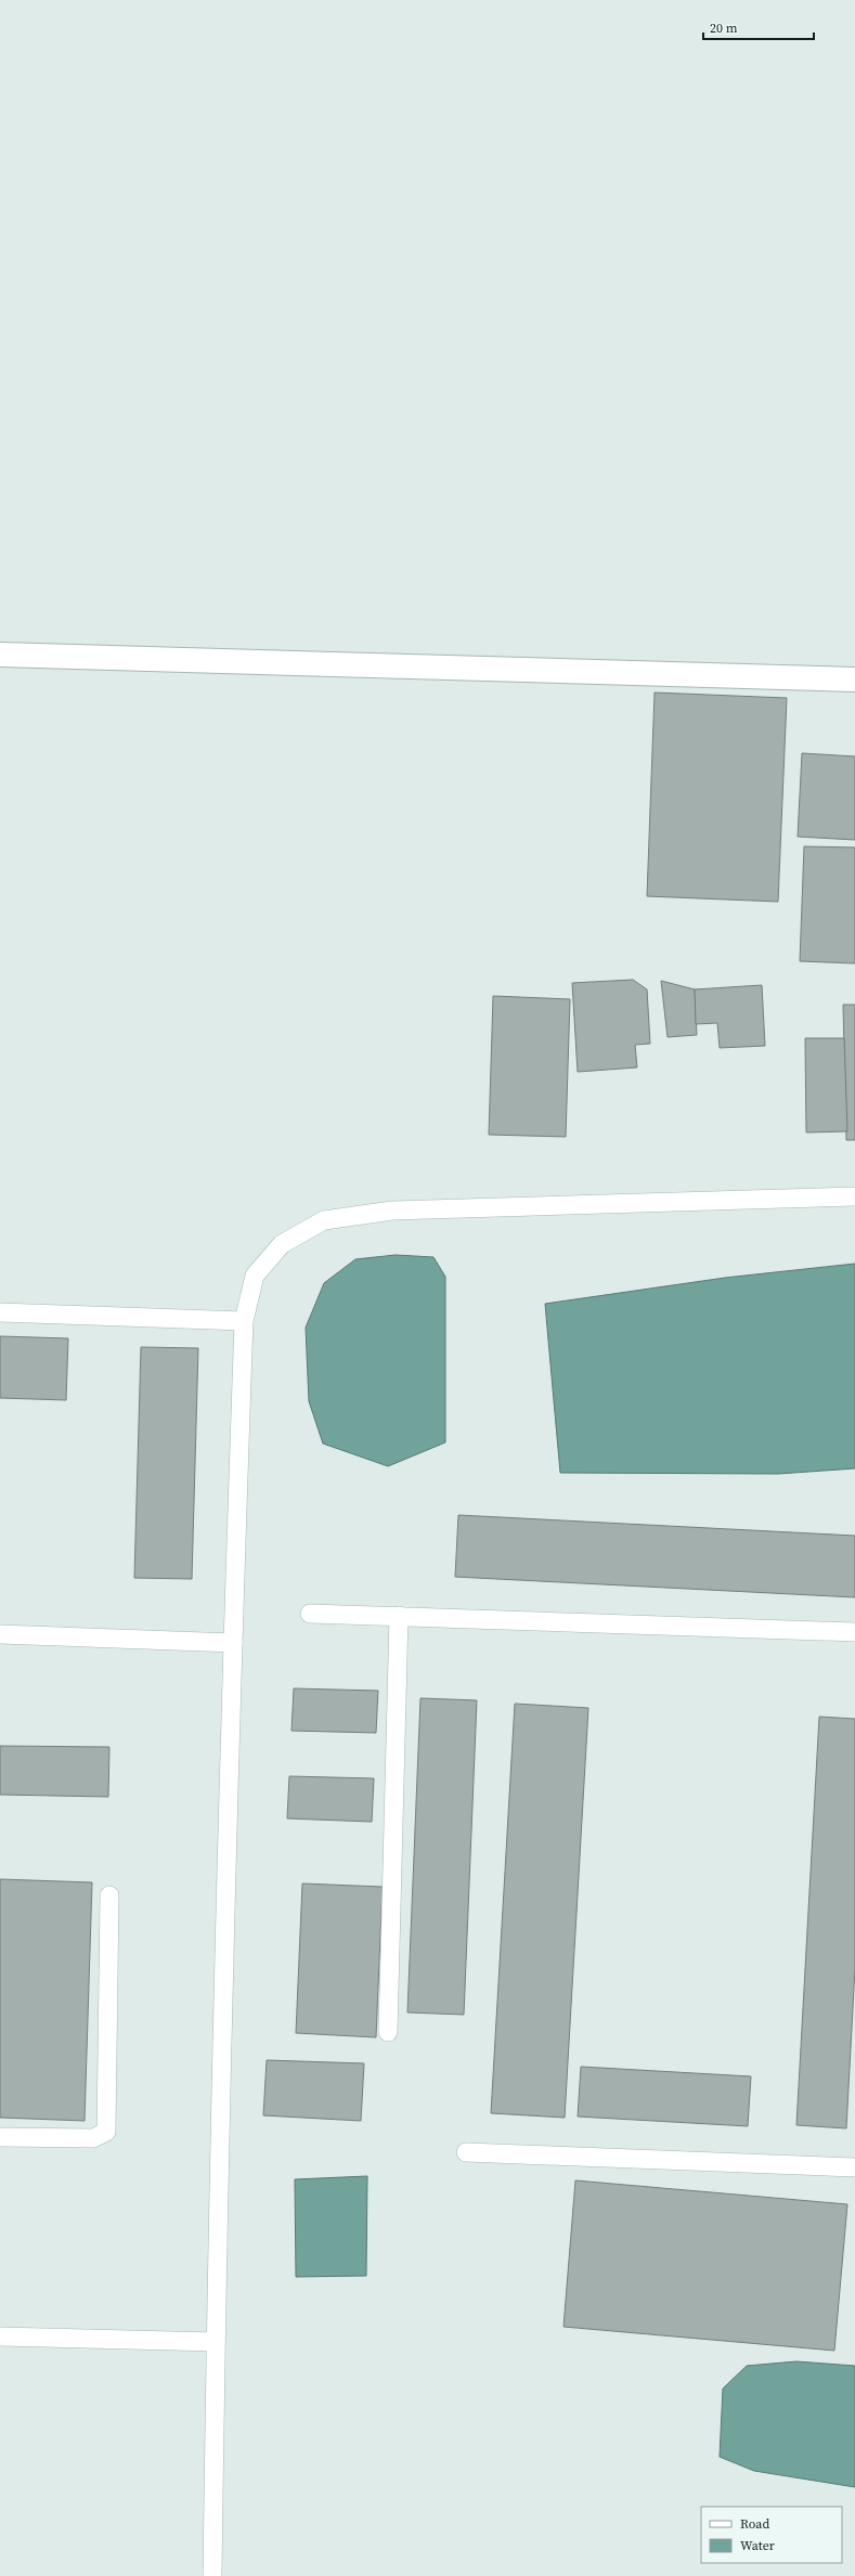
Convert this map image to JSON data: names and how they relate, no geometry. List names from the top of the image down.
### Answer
{
  "legend": ["Road", "Water"],
  "scale_bar": "20 m"
}
